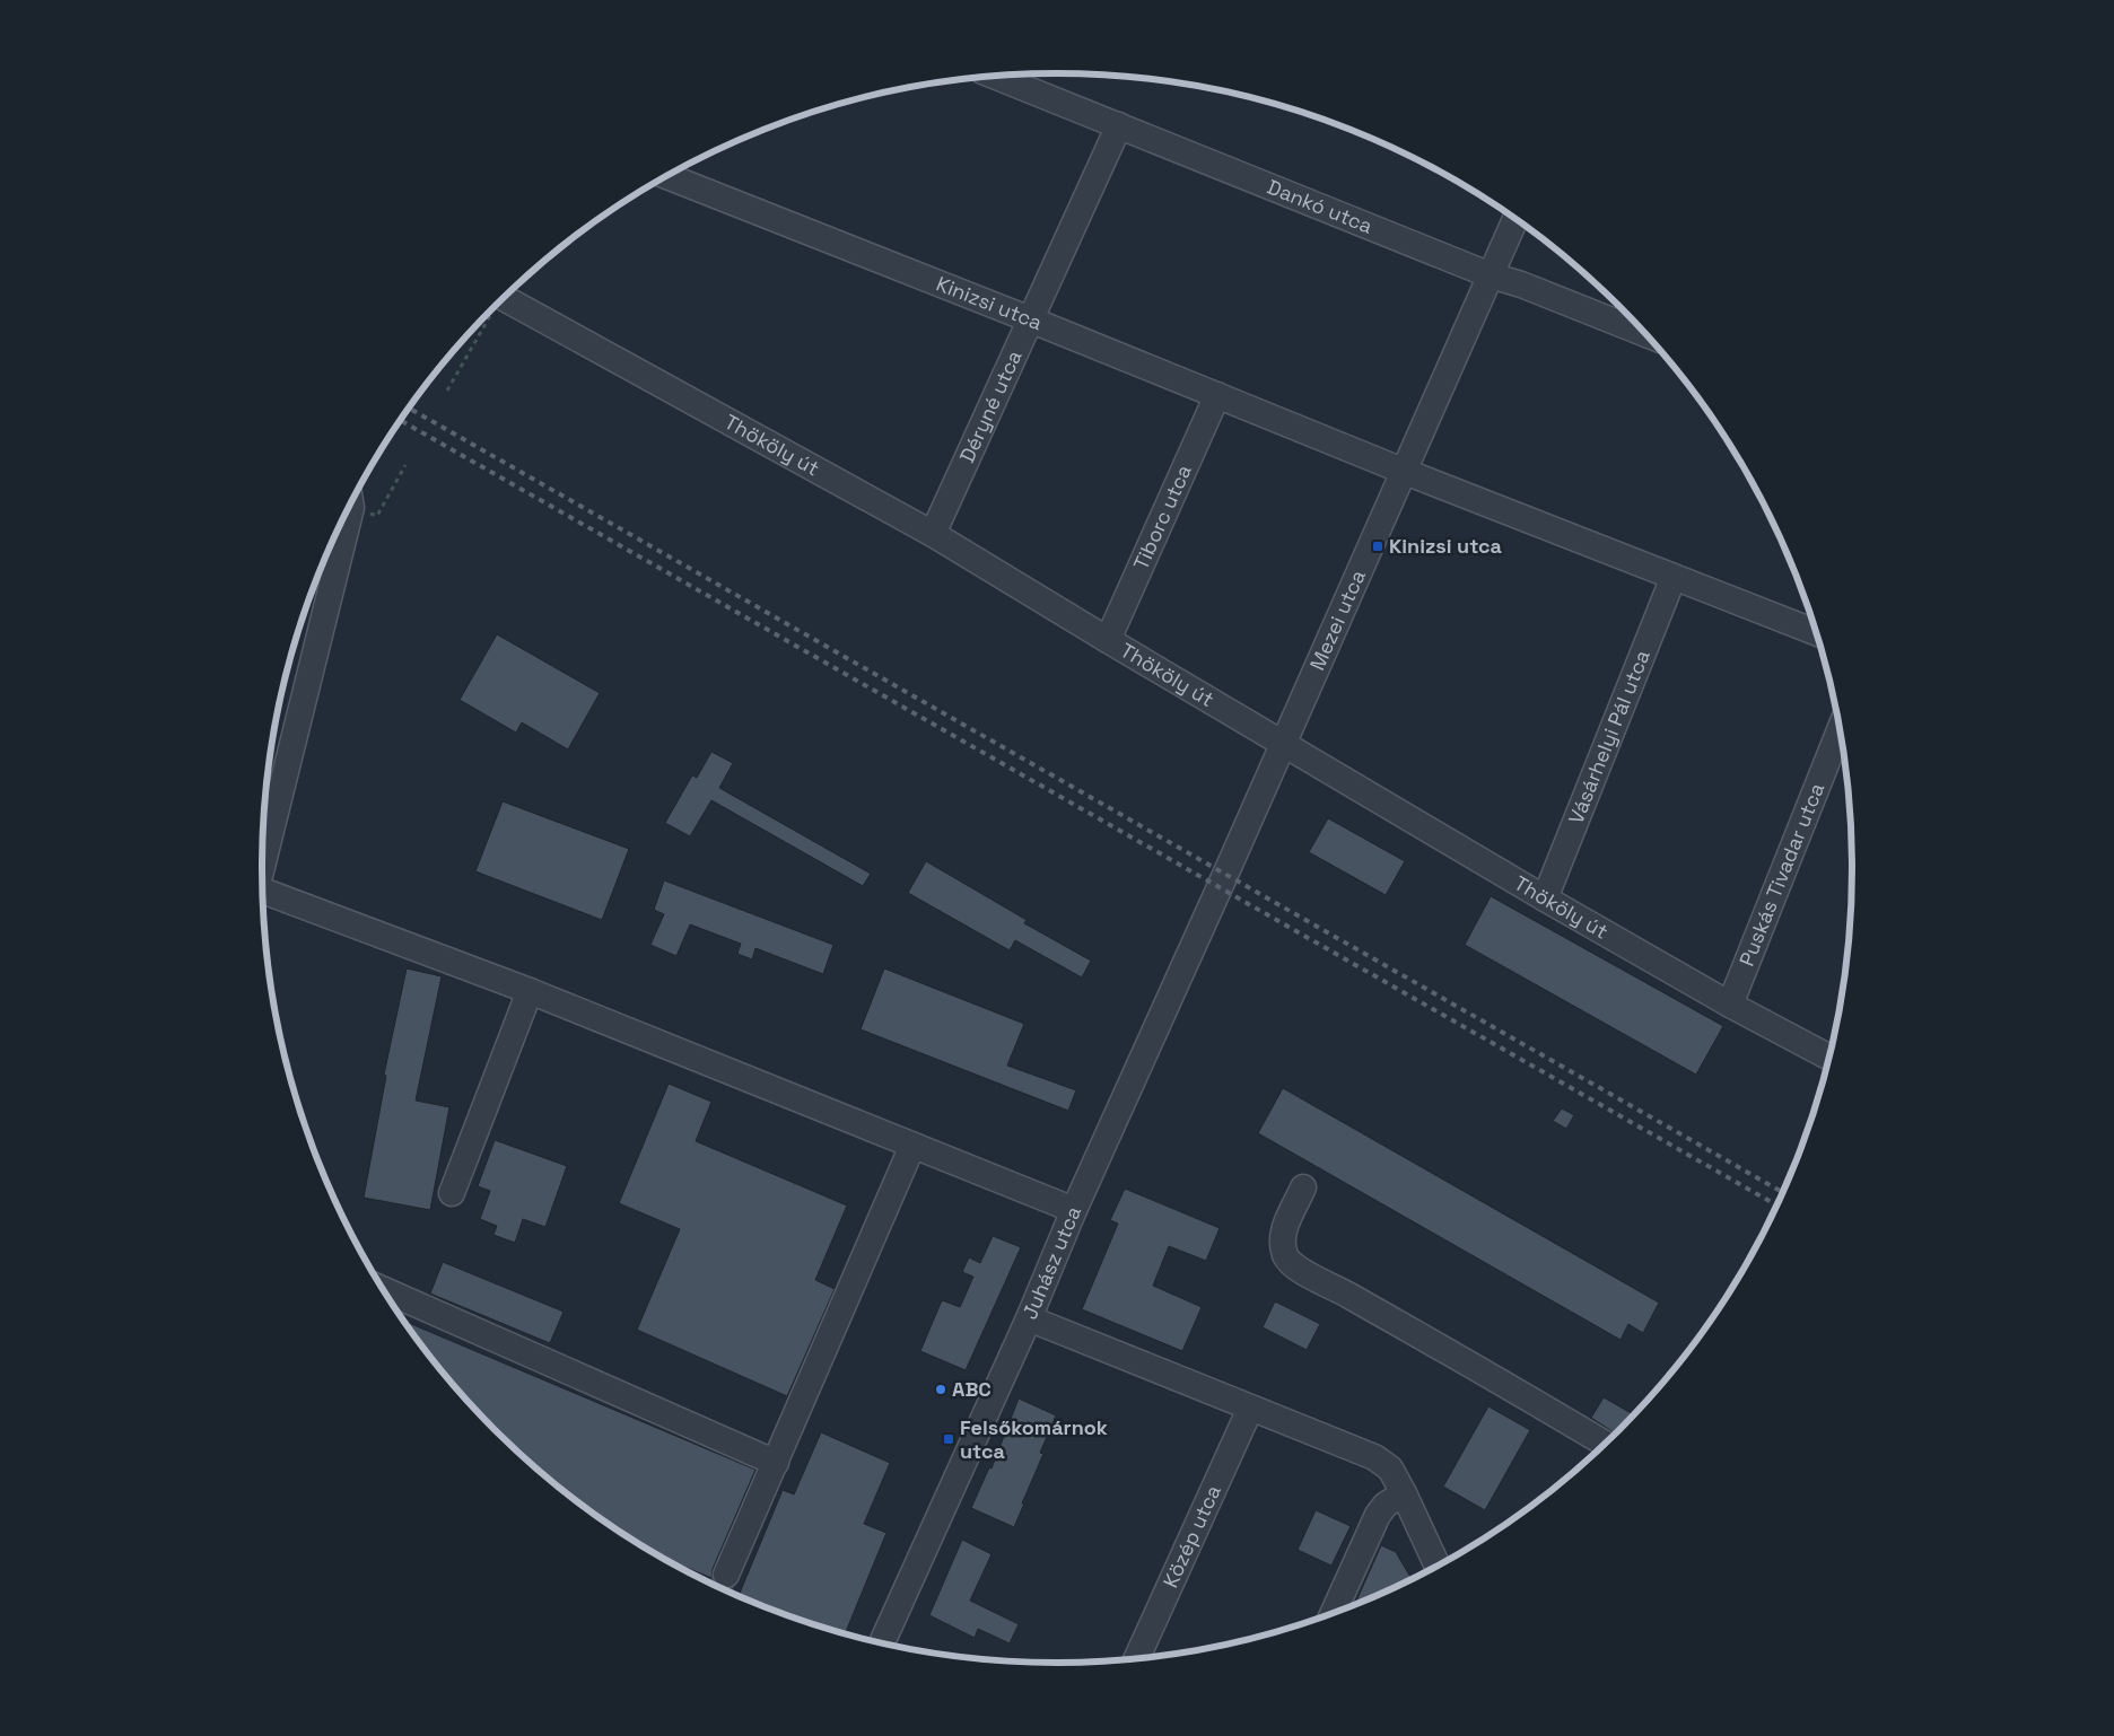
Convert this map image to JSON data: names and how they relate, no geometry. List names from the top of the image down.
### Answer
{
  "streets": {
    "street": [
      "Dankó utca",
      "Kinizsi utca",
      "Déryné utca",
      "Thököly út",
      "Tiborc utca",
      "Mezei utca",
      "Vásárhelyi Pál utca",
      "Puskás Tivadar utca",
      "Juhász utca",
      "Közép utca"
    ]
  },
  "crossings": [
    ["Dankó utca", "Déryné utca"],
    ["Dankó utca", "Mezei utca"],
    ["Kinizsi utca", "Déryné utca"],
    ["Kinizsi utca", "Tiborc utca"],
    ["Kinizsi utca", "Mezei utca"],
    ["Kinizsi utca", "Vásárhelyi Pál utca"],
    ["Déryné utca", "Thököly út"],
    ["Thököly út", "Tiborc utca"],
    ["Thököly út", "Mezei utca"],
    ["Thököly út", "Vásárhelyi Pál utca"],
    ["Thököly út", "Puskás Tivadar utca"],
    ["Mezei utca", "Juhász utca"]
  ],
  "places": {
    "transit": ["Kinizsi utca", "Felsőkomárnok utca"],
    "other": ["ABC"]
  }
}
